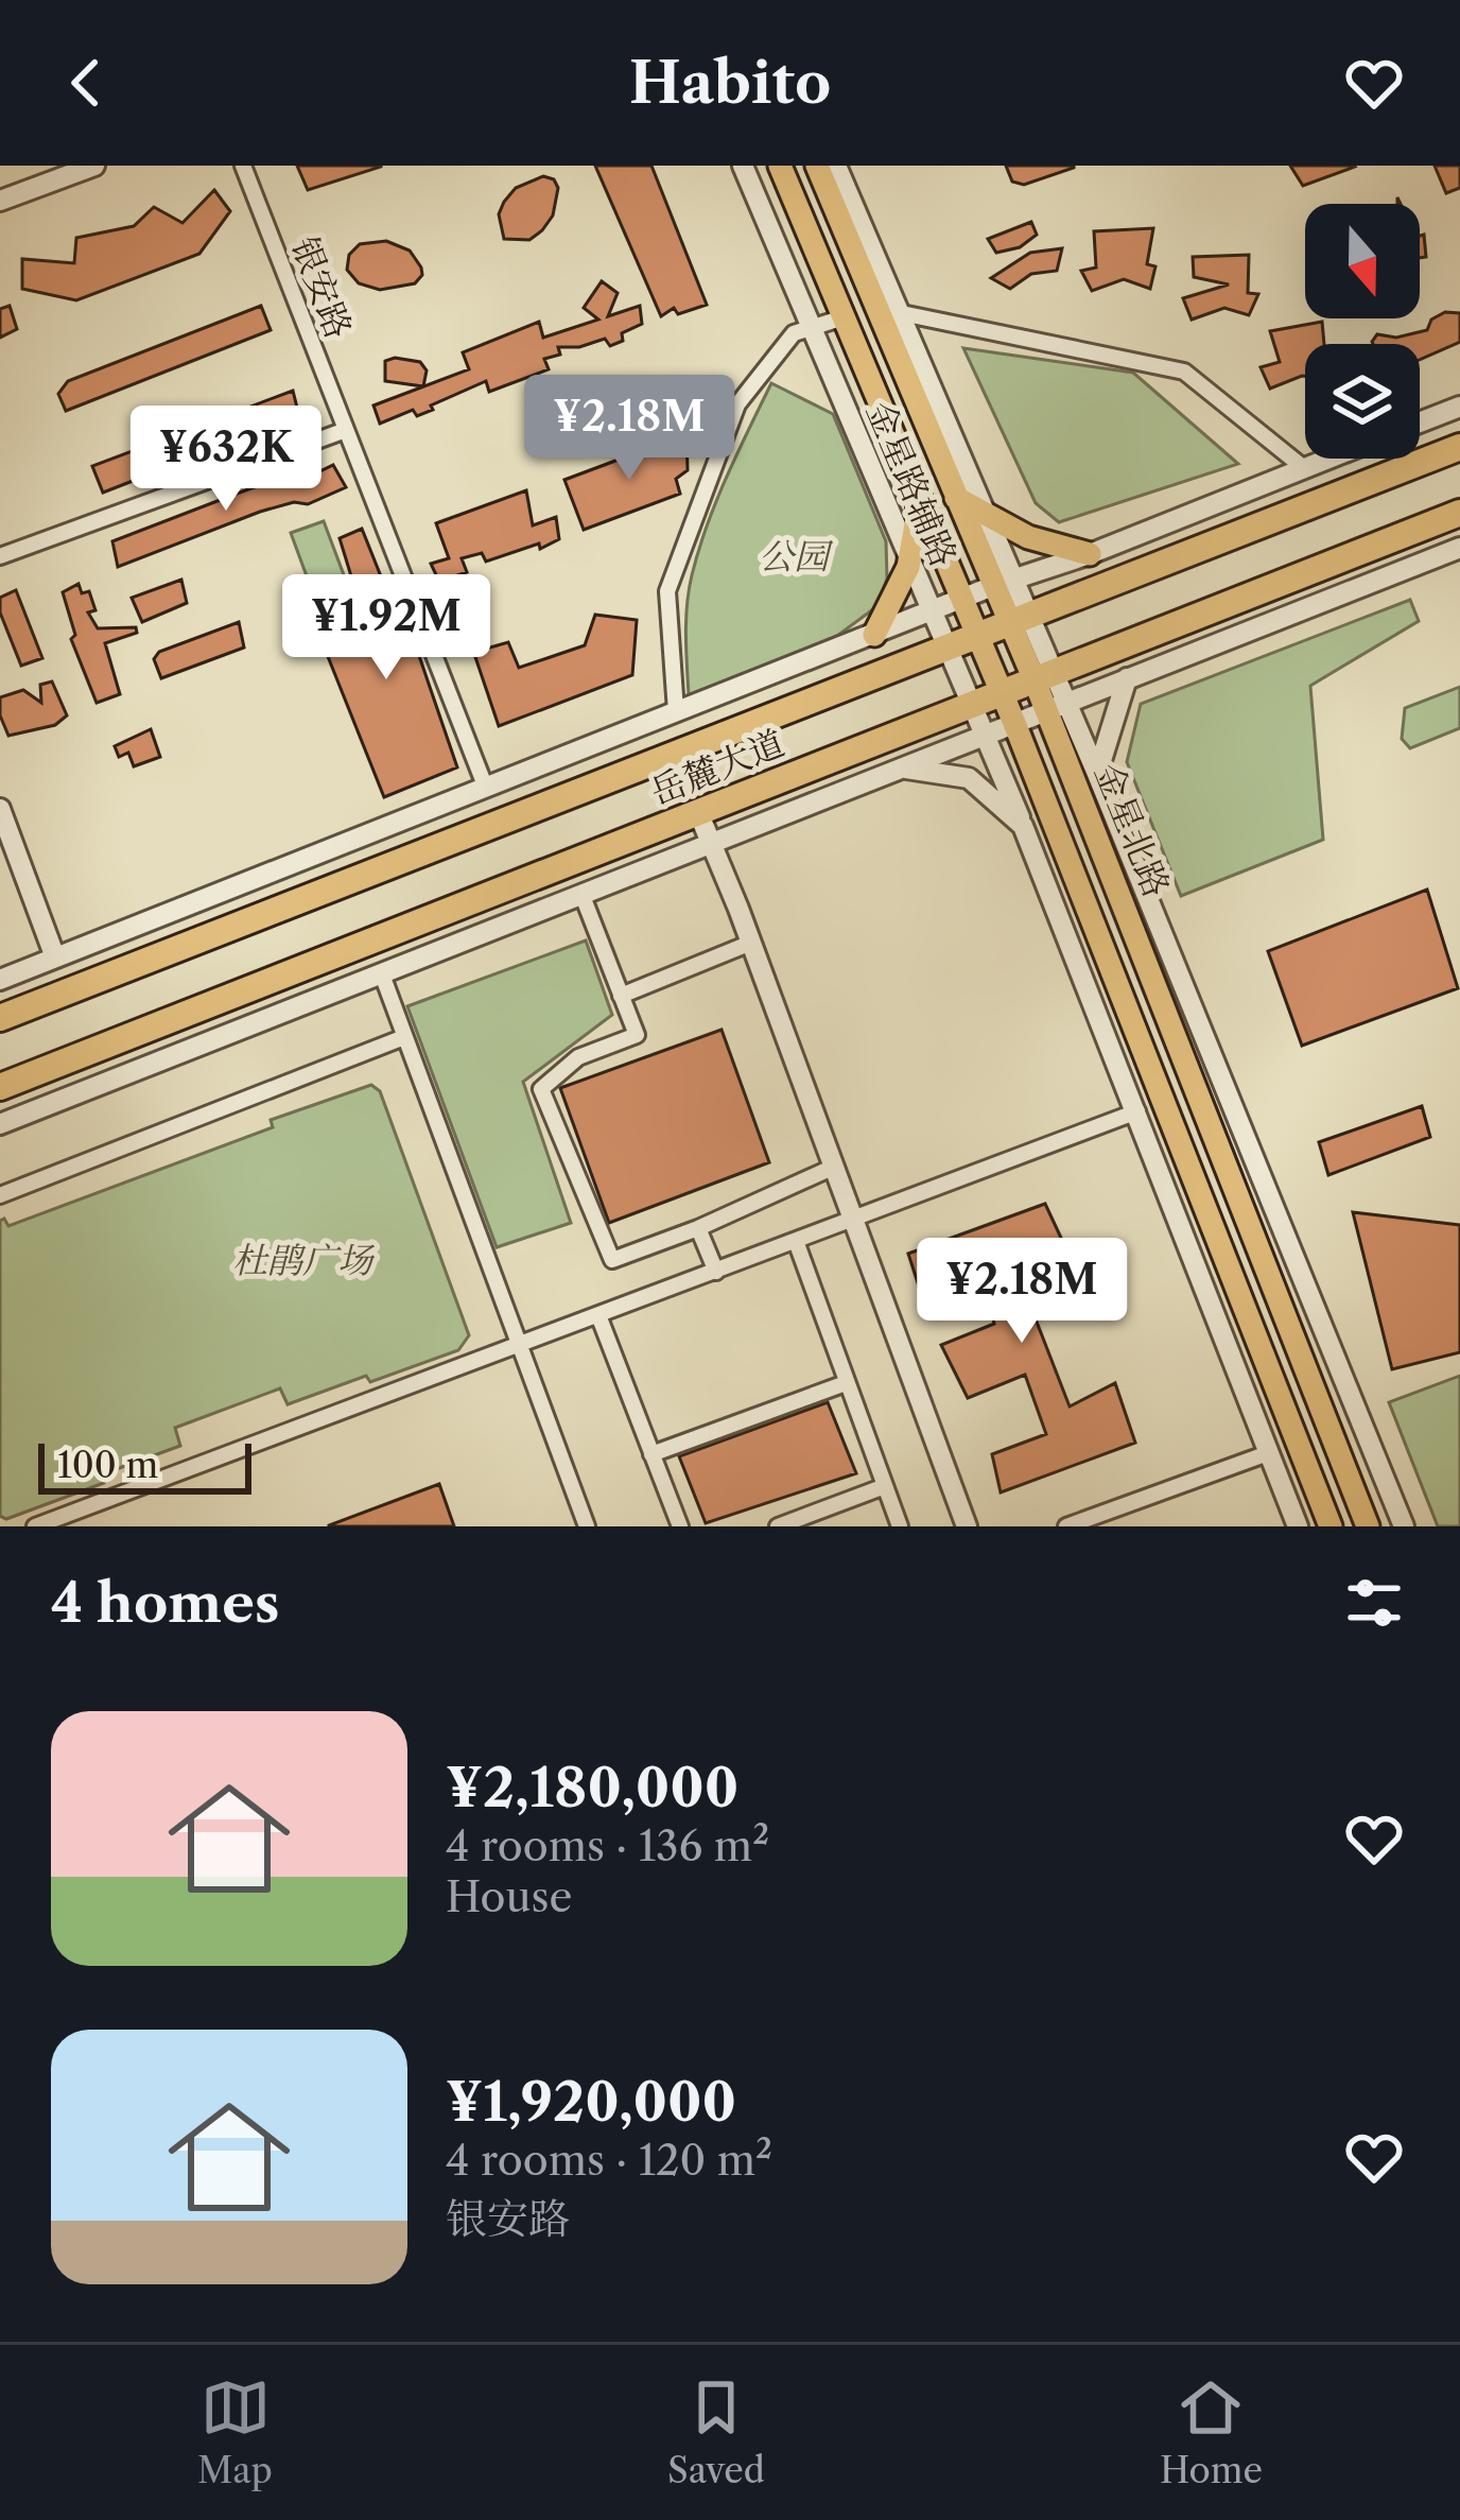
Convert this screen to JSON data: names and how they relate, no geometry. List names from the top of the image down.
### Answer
{
  "streets": {
    "highway": ["岳麓大道"],
    "main road": ["金星北路"],
    "street": ["银安路", "金星路辅路"]
  },
  "crossings": [
    ["金星路辅路", "岳麓大道"],
    ["金星路辅路", "金星北路"],
    ["岳麓大道", "金星北路"]
  ],
  "parks": ["公园", "杜鹃广场"],
  "scale_bar": "100 m",
  "north": "bottom",
  "page": {
    "header": "Habito",
    "price": [
      "¥2.18M",
      "¥632K",
      "¥1.92M",
      "¥2.18M"
    ],
    "scale": "100 m",
    "heading": "4 homes",
    "list": [
      {
        "name": "¥2,180,000",
        "note": "4 rooms · 136 m² · House"
      },
      {
        "name": "¥1,920,000",
        "note": "4 rooms · 120 m² · 银安路"
      }
    ],
    "tabs": ["Map", "Saved", "Home"]
  }
}
